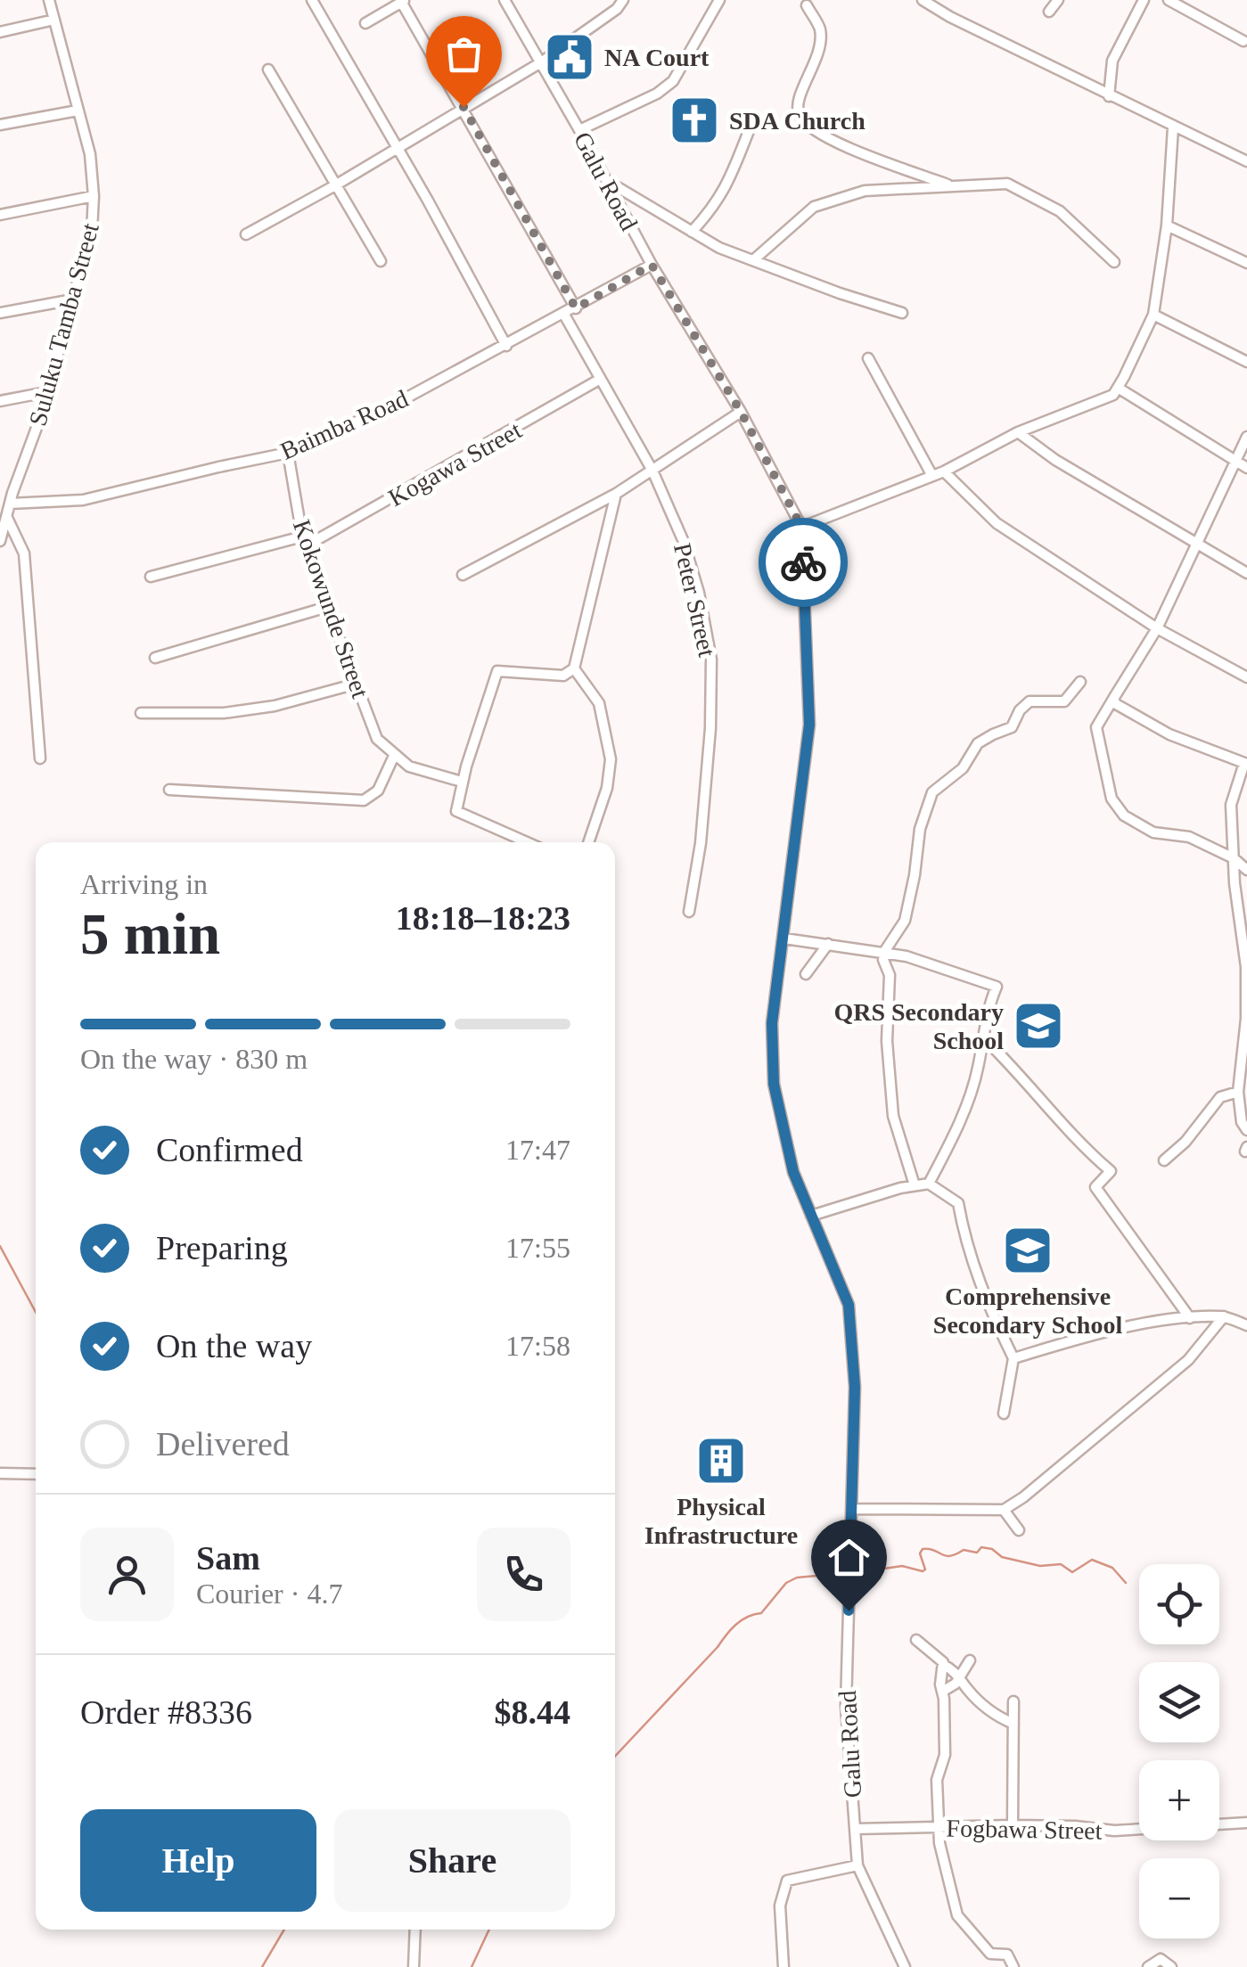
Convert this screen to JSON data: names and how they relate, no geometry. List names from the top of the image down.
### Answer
{
  "streets": {
    "street": [
      "Galu Road",
      "Suluku Tamba Street",
      "Baimba Road",
      "Kogawa Street",
      "Peter Street",
      "Kokowunde Street",
      "Fogbawa Street"
    ]
  },
  "crossings": [
    ["Galu Road", "Baimba Road"],
    ["Galu Road", "Fogbawa Street"],
    ["Suluku Tamba Street", "Baimba Road"],
    ["Baimba Road", "Peter Street"],
    ["Baimba Road", "Kokowunde Street"],
    ["Kogawa Street", "Peter Street"],
    ["Kogawa Street", "Kokowunde Street"]
  ],
  "places": {
    "public building": ["NA Court"],
    "church": ["SDA Church"],
    "school or university": ["QRS Secondary School", "Comprehensive Secondary School"],
    "building": ["Physical Infrastructure"]
  },
  "page": {
    "heading": ["5 min", "Arriving in", "18:18–18:23"],
    "panel": [
      "Sam",
      "Courier · 4.7",
      "Order #8336",
      "$8.44"
    ],
    "bar": "On the way · 830 m",
    "list": [
      ["Confirmed", "17:47"],
      ["Preparing", "17:55"],
      ["On the way", "17:58"],
      "Delivered"
    ],
    "map_buttons": ["+", "−"],
    "buttons": ["Help", "Share"]
  }
}
